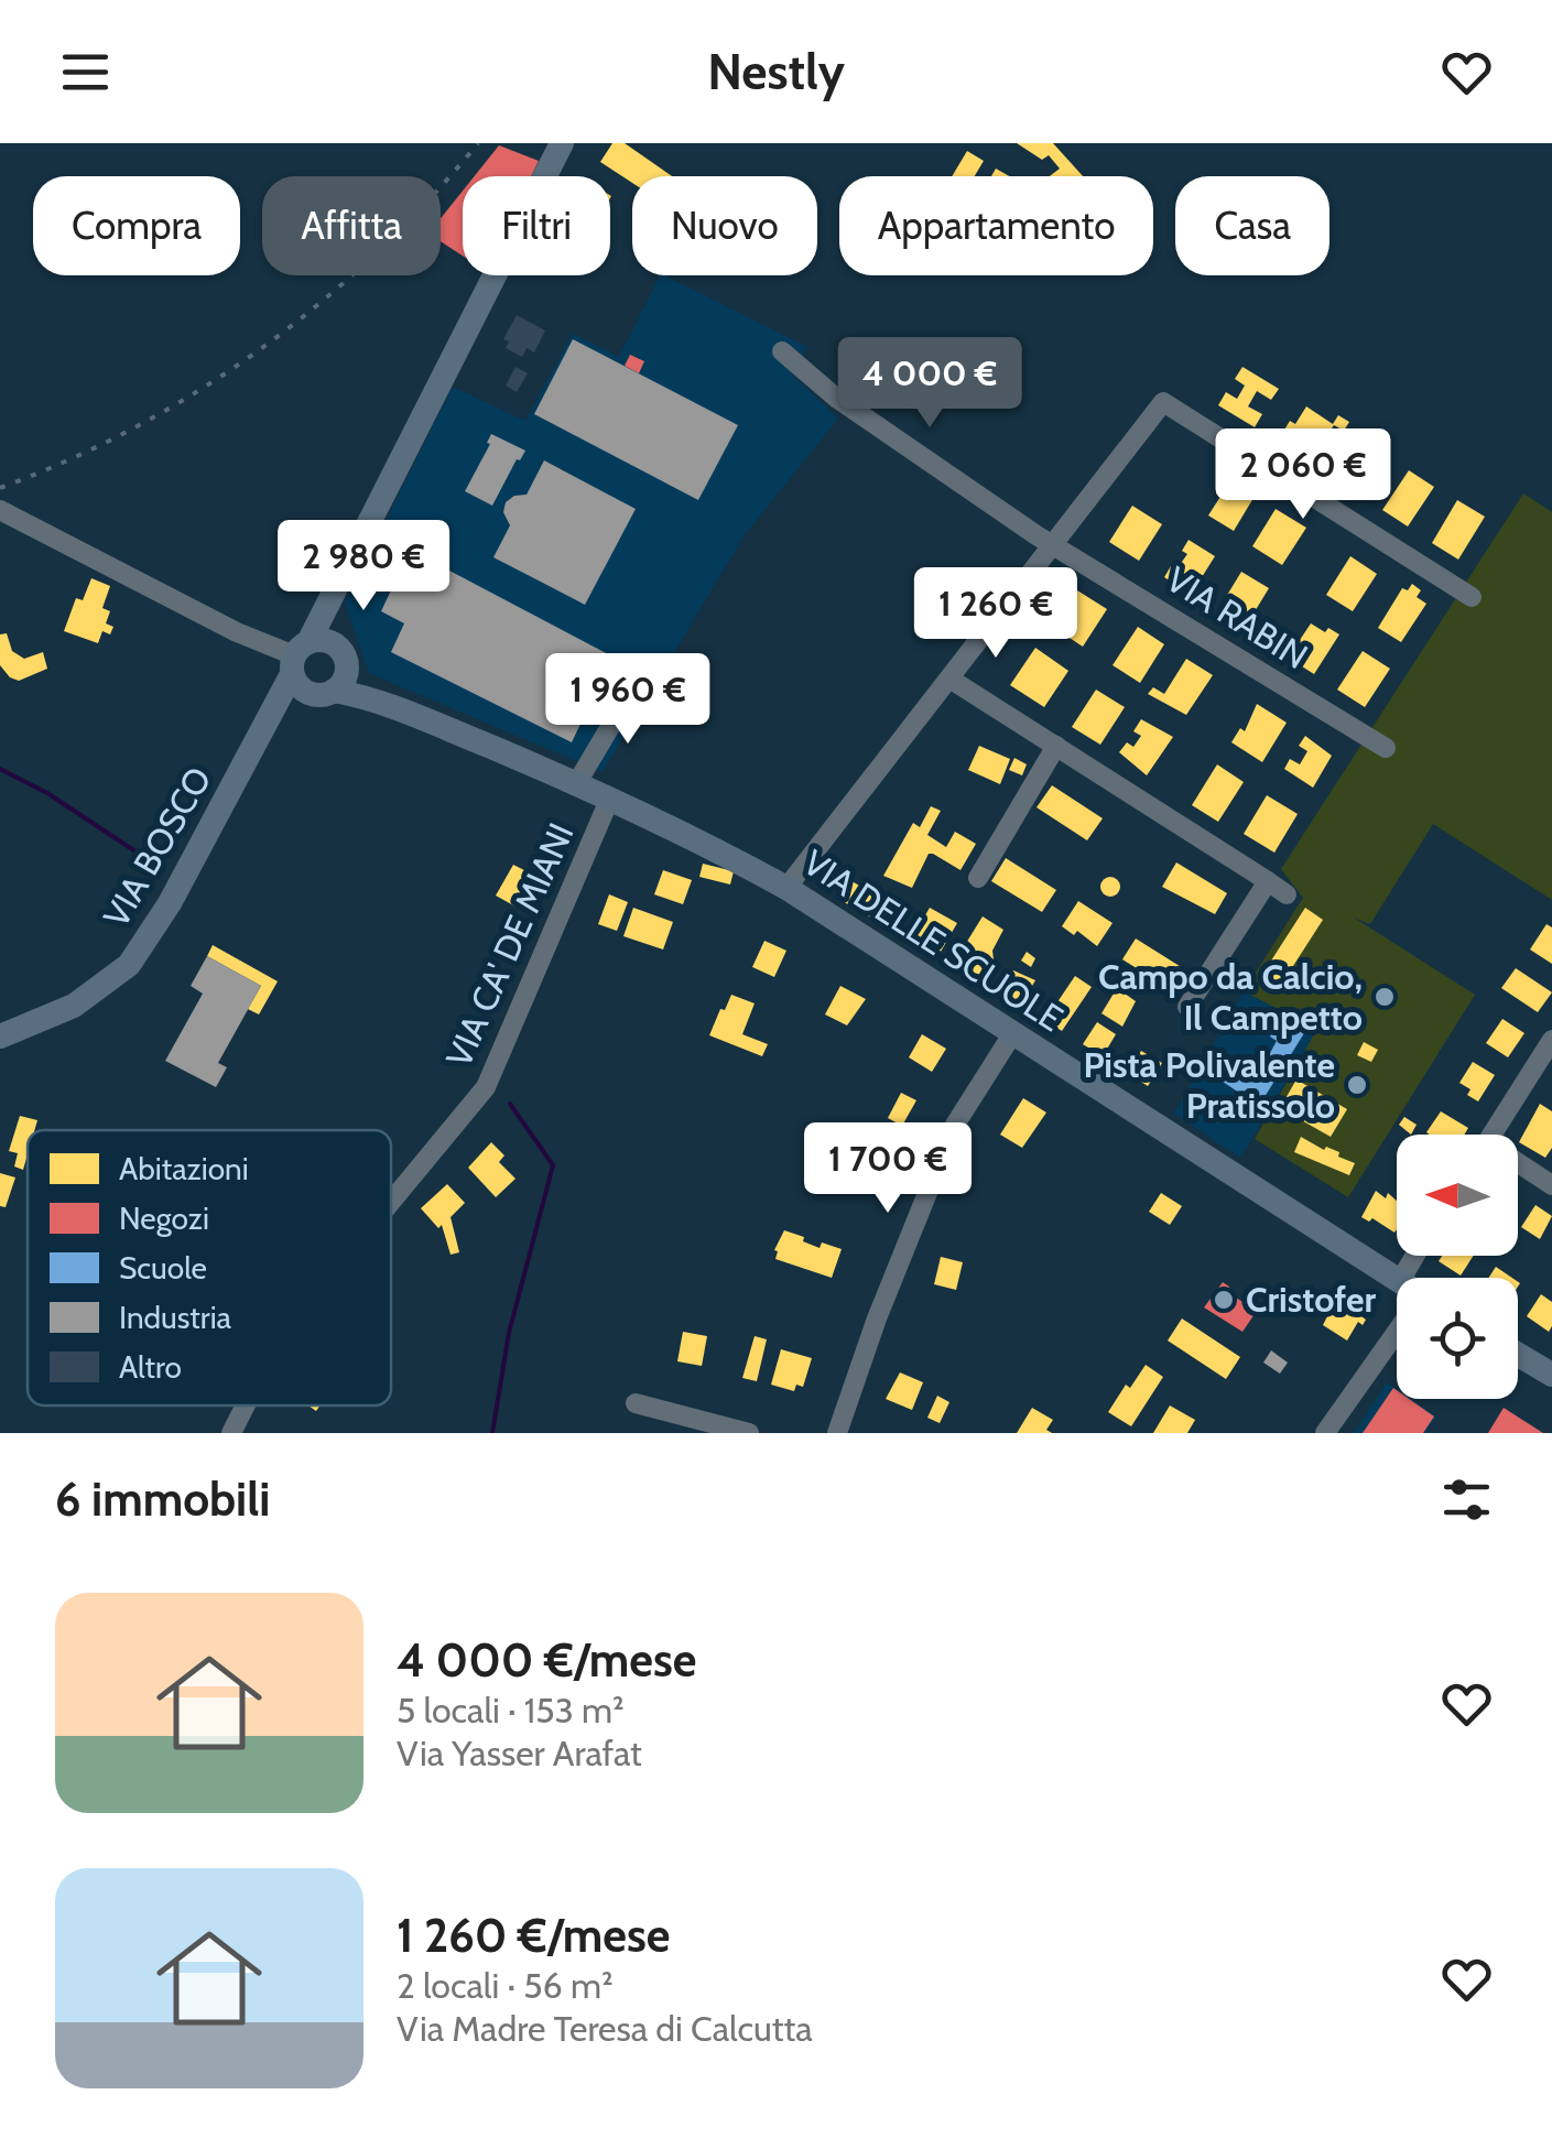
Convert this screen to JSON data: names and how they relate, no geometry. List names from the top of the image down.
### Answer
{
  "streets": {
    "main road": ["VIA BOSCO", "VIA DELLE SCUOLE"],
    "street": ["VIA RABIN", "VIA CA' DE MIANI"]
  },
  "crossings": [
    ["VIA BOSCO", "VIA DELLE SCUOLE"],
    ["VIA DELLE SCUOLE", "VIA CA' DE MIANI"]
  ],
  "places": ["Campo da Calcio, Il Campetto", "Pista Polivalente Pratissolo", "Cristofer"],
  "legend": [
    "Abitazioni",
    "Negozi",
    "Scuole",
    "Industria",
    "Altro"
  ],
  "north": "left",
  "page": {
    "header": "Nestly",
    "chip": [
      "Compra",
      "Affitta",
      "Filtri",
      "Nuovo",
      "Appartamento",
      "Casa"
    ],
    "price": [
      "4 000 €",
      "2 060 €",
      "2 980 €",
      "1 260 €",
      "1 960 €",
      "1 700 €"
    ],
    "heading": "6 immobili",
    "list": [
      {
        "name": "4 000 €/mese",
        "note": "5 locali · 153 m² · Via Yasser Arafat"
      },
      {
        "name": "1 260 €/mese",
        "note": "2 locali · 56 m² · Via Madre Teresa di Calcutta"
      }
    ]
  }
}
